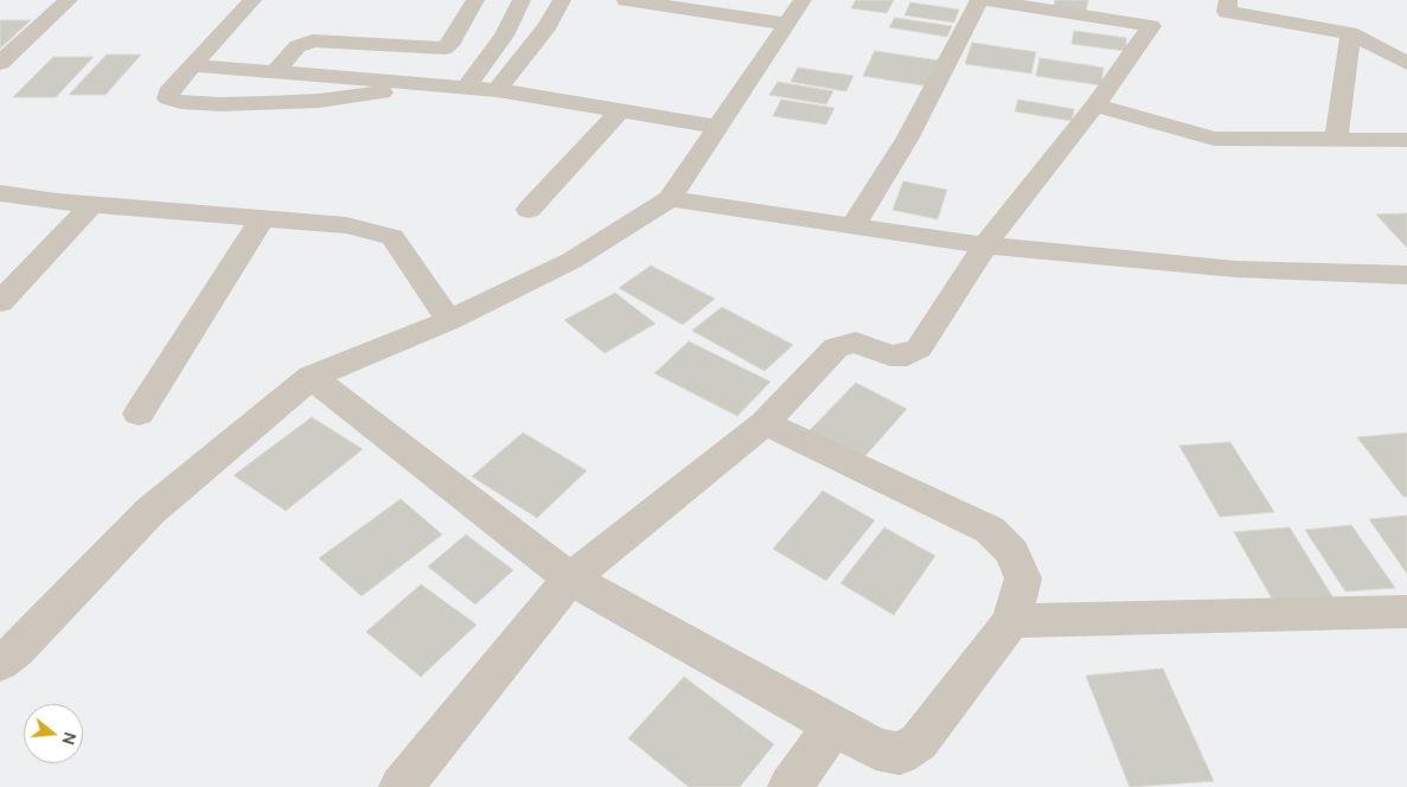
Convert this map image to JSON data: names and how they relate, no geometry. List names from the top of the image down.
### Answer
{
  "north": "right"
}
